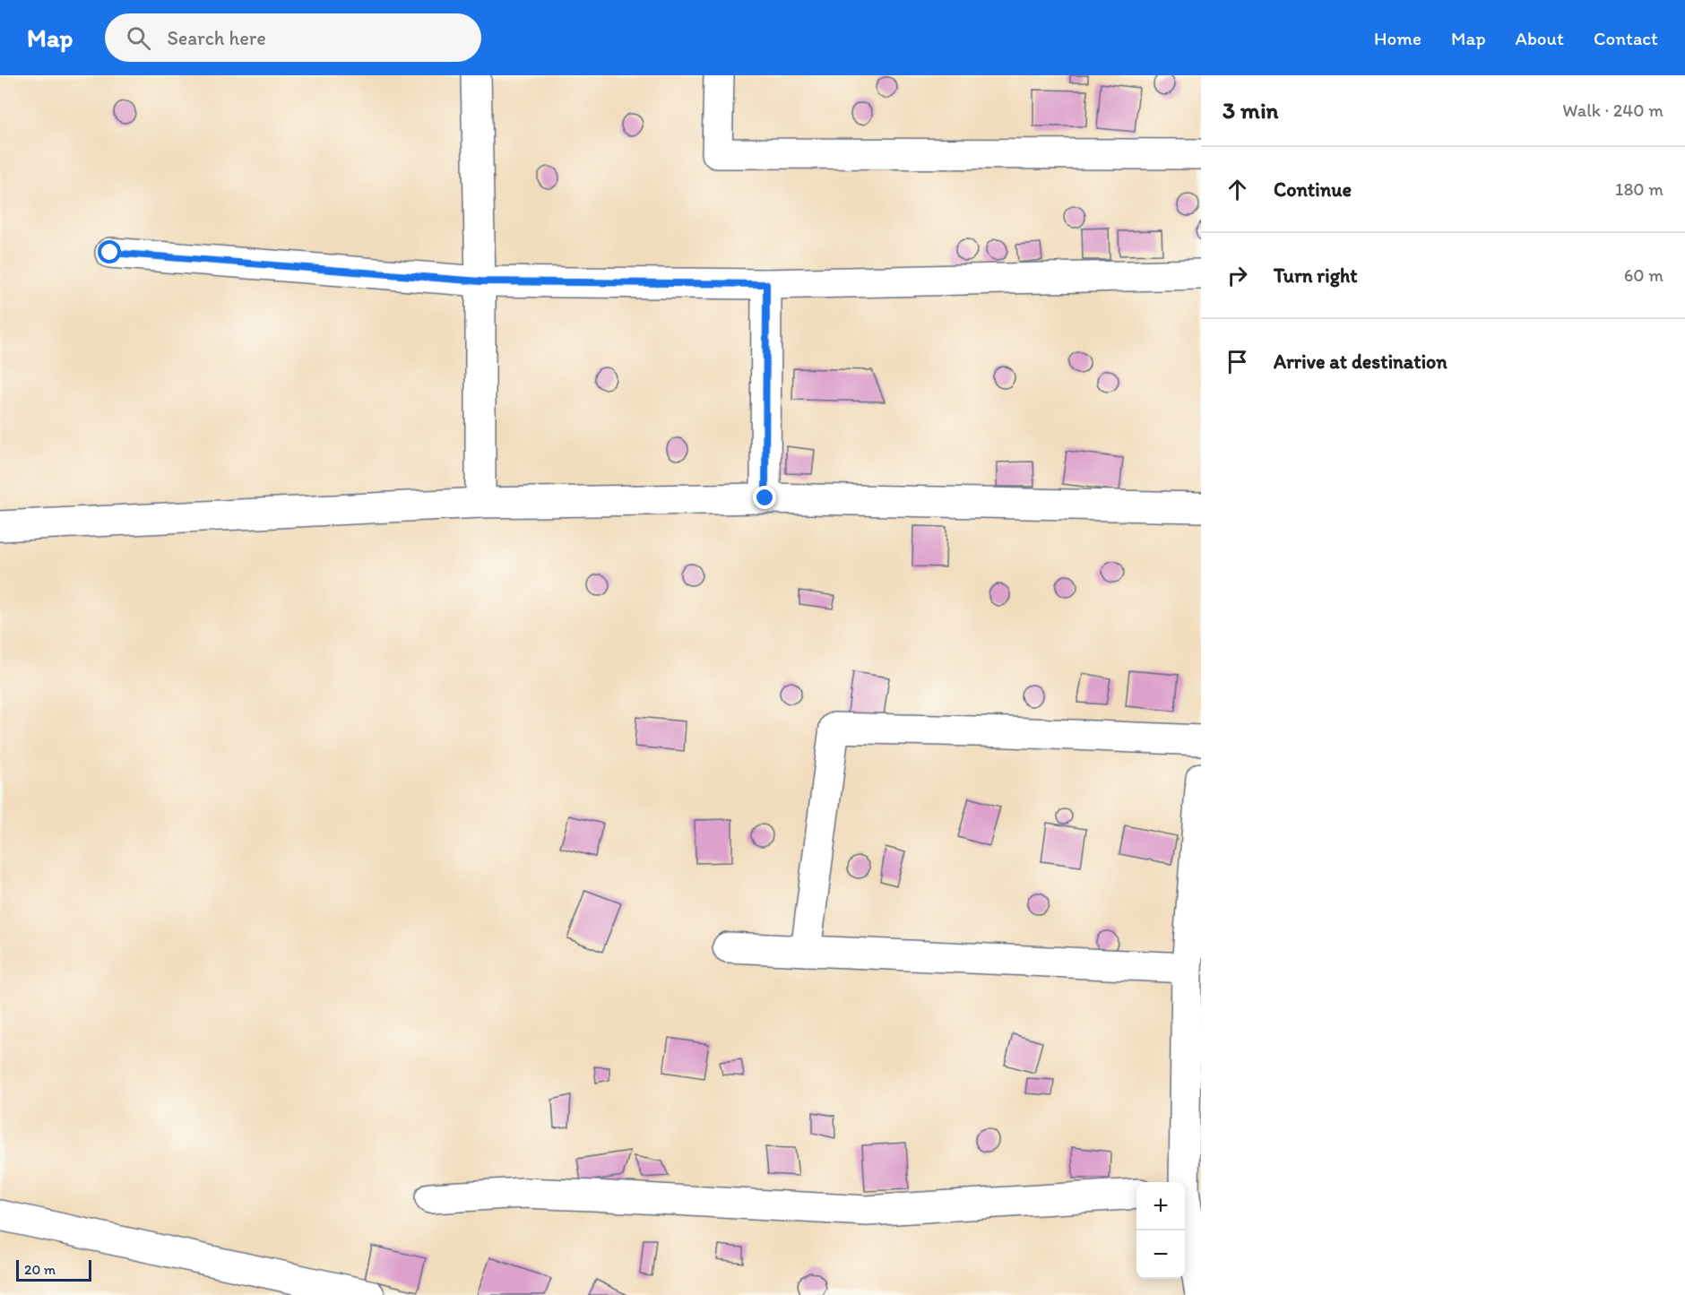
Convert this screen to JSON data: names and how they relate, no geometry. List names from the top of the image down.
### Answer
{
  "scale_bar": "20 m",
  "page": {
    "header": "Map",
    "search": "Search here",
    "nav": [
      "Home",
      "Map",
      "About",
      "Contact"
    ],
    "heading": ["3 min", "Walk · 240 m"],
    "list": [
      ["Continue", "180 m"],
      ["Turn right", "60 m"],
      "Arrive at destination"
    ],
    "map_buttons": ["+", "−"],
    "scale": "20 m"
  }
}
